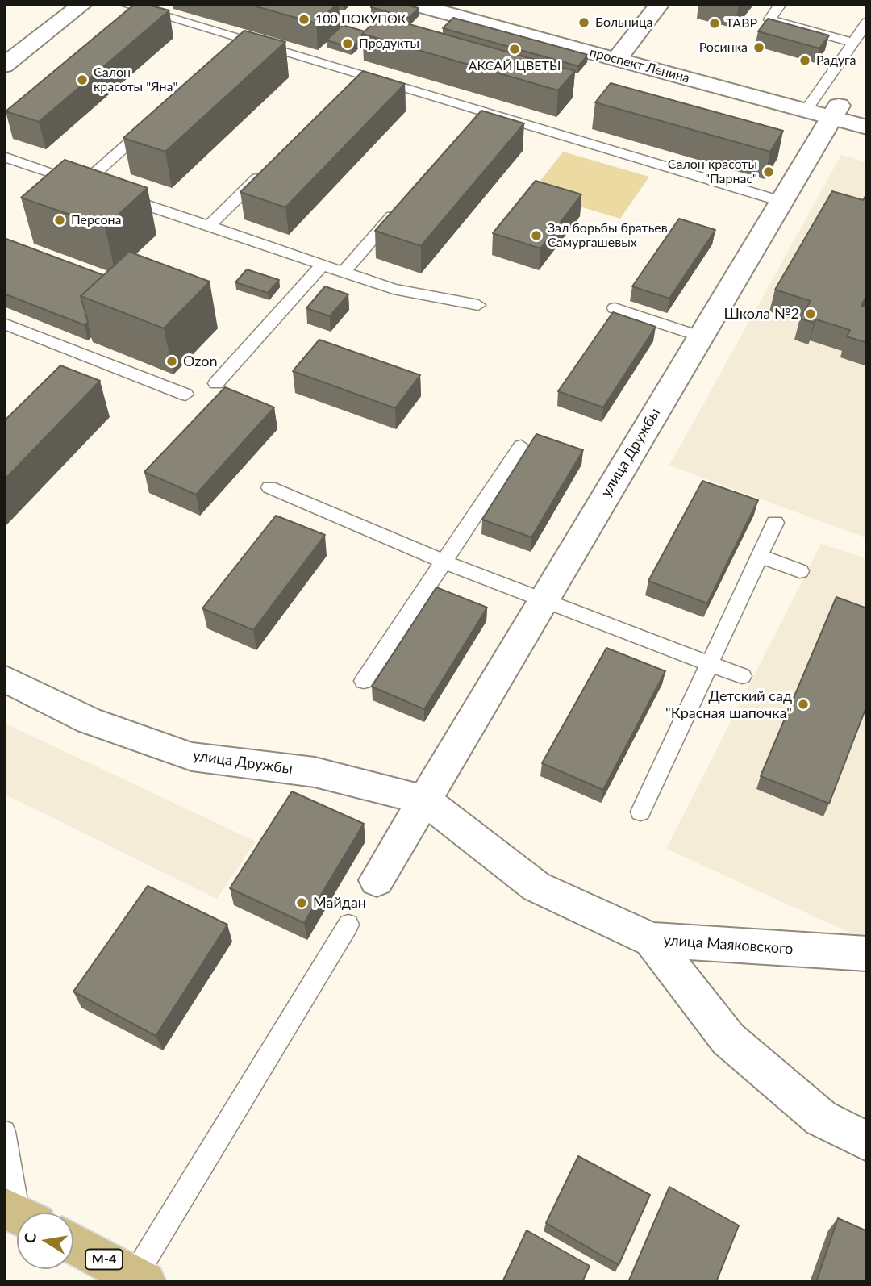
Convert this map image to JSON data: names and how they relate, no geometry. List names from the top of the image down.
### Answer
{
  "streets": {
    "main road": ["М-4"],
    "street": ["проспект Ленина", "улица Дружбы", "улица Маяковского"]
  },
  "crossings": [
    ["проспект Ленина", "улица Дружбы"],
    ["улица Дружбы", "улица Маяковского"]
  ],
  "places": [
    "100 ПОКУПОК",
    "Больница",
    "ТАВР",
    "Продукты",
    "Росинка",
    "АКСАЙ ЦВЕТЫ",
    "Радуга",
    "Салон красоты \"Яна\"",
    "Салон красоты \"Парнас\"",
    "Персона",
    "Зал борьбы братьев Самургашевых",
    "Школа №2",
    "Ozon",
    "Детский сад \"Красная шапочка\"",
    "Майдан"
  ],
  "north": "left"
}
